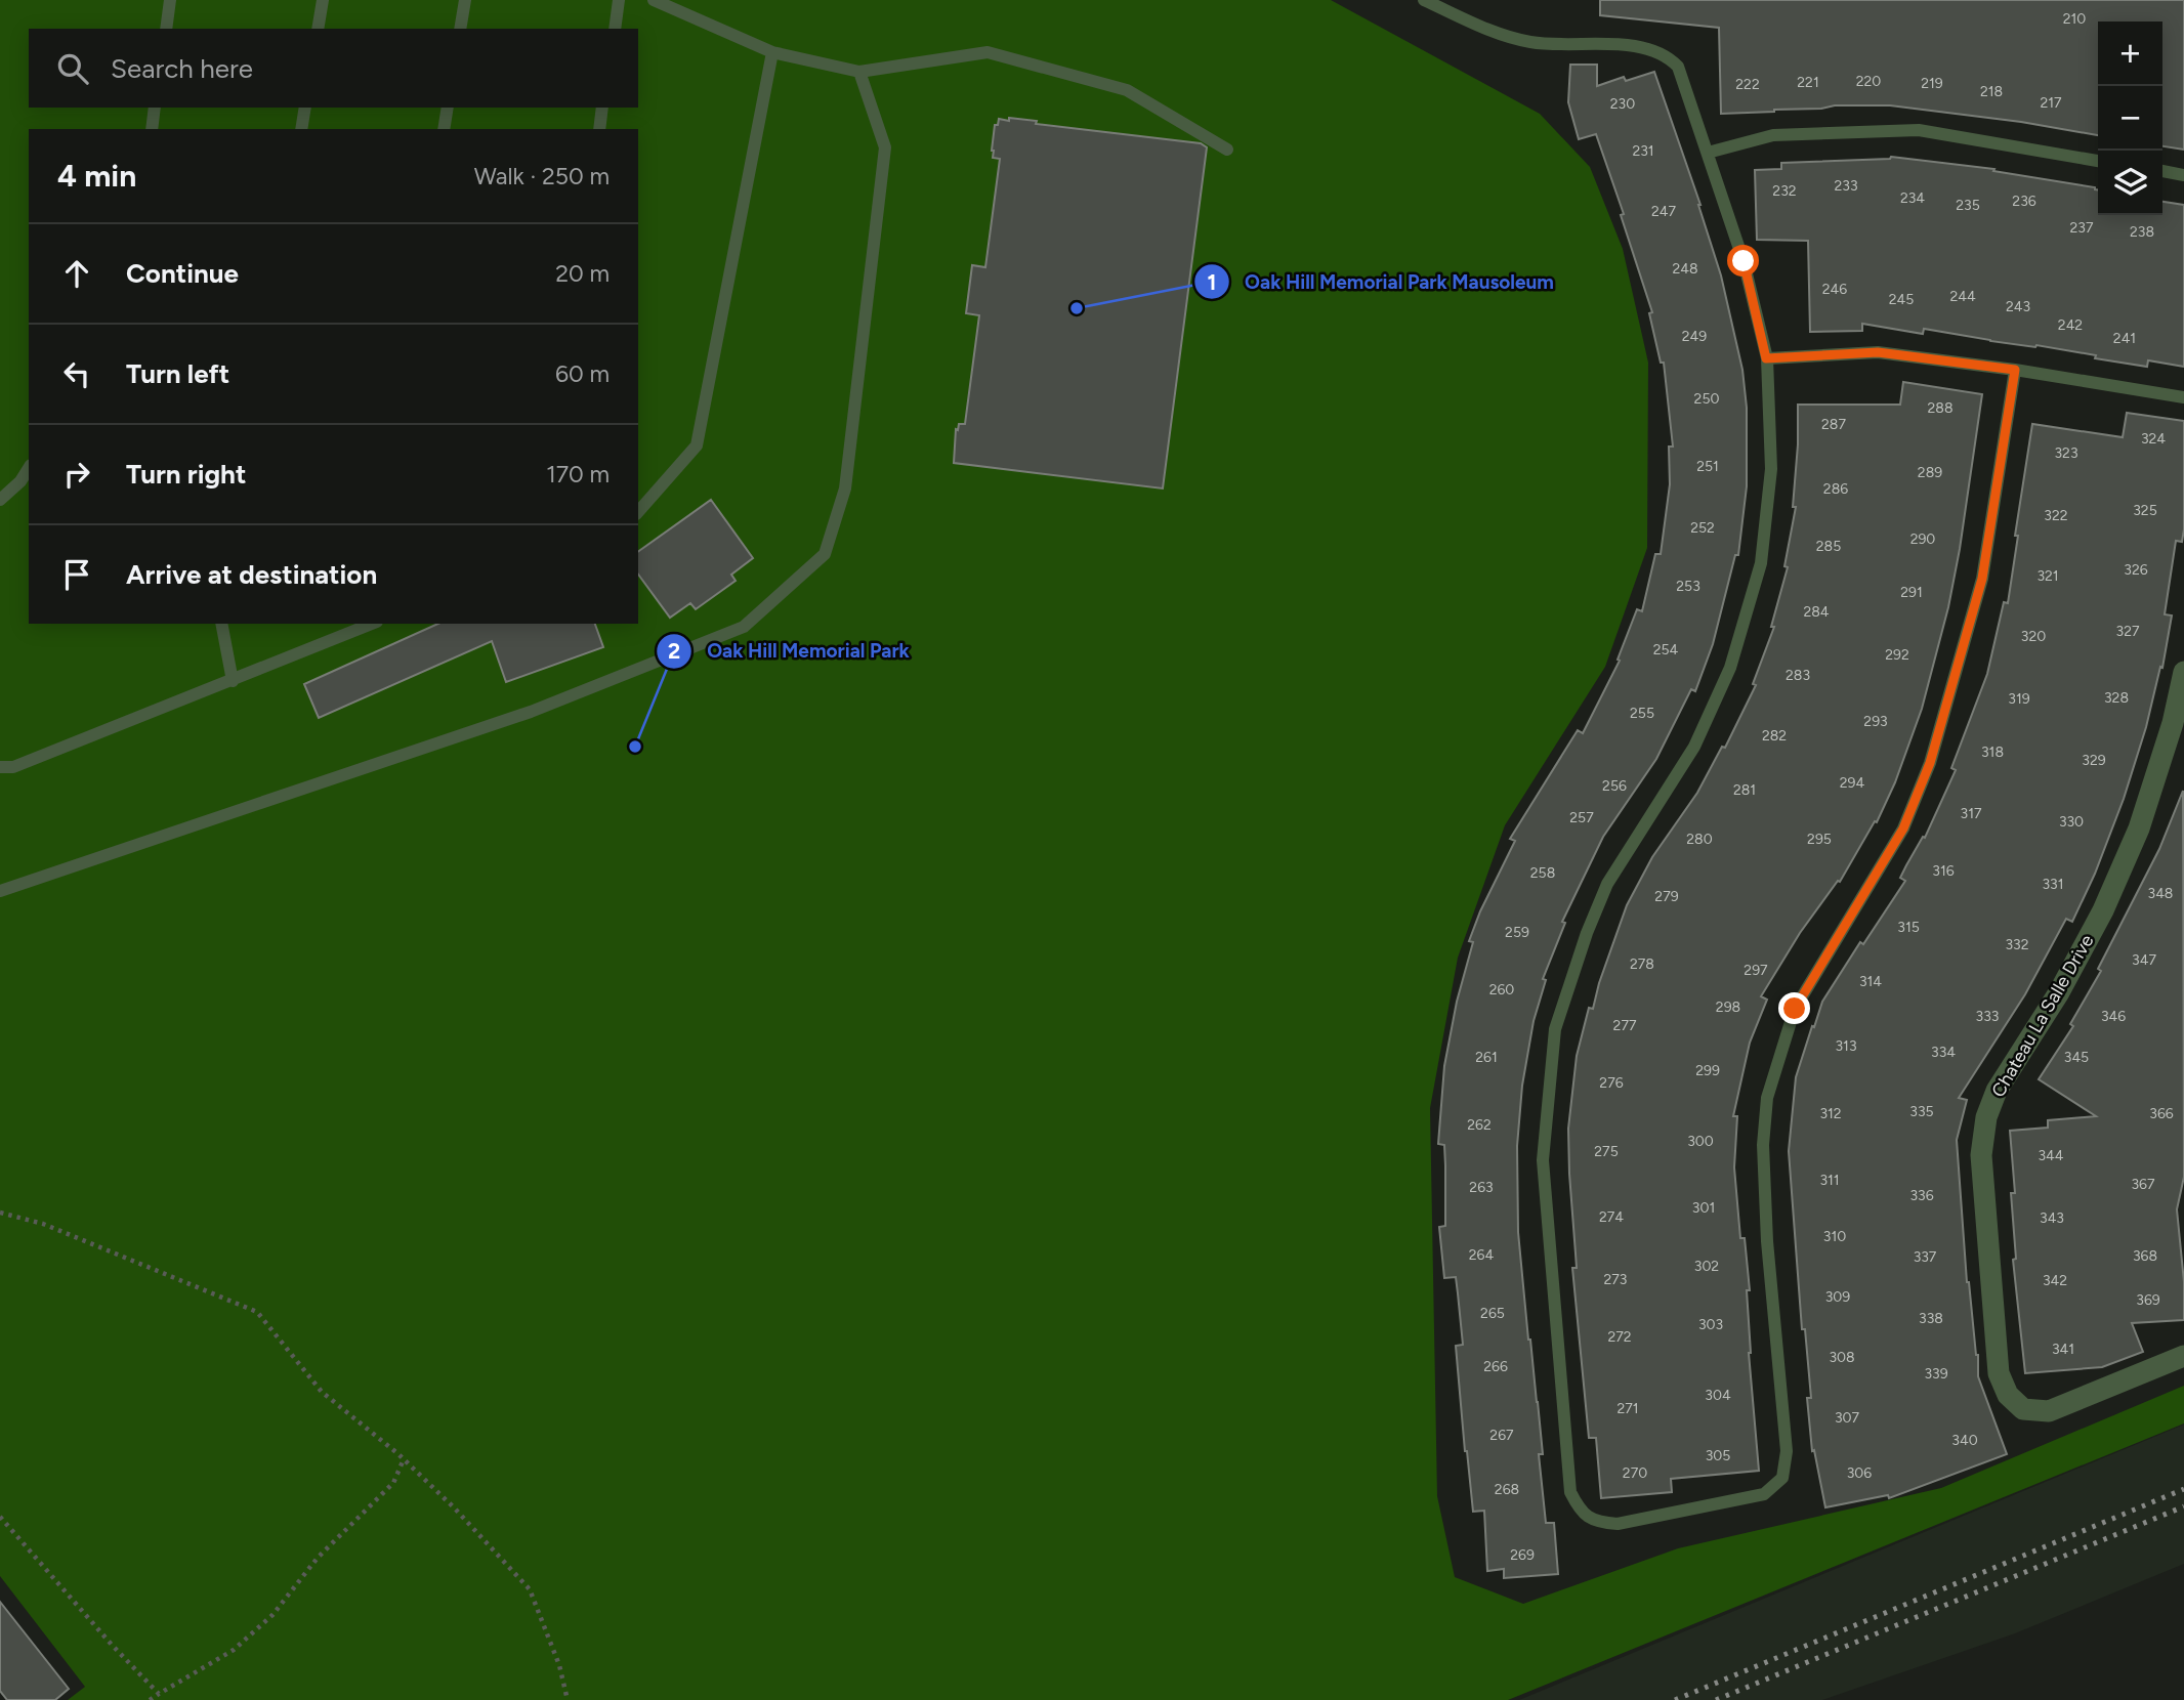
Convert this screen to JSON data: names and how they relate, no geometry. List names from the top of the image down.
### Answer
{
  "streets": {
    "street": ["Chateau La Salle Drive"]
  },
  "places": ["Oak Hill Memorial Park Mausoleum", "Oak Hill Memorial Park"],
  "house_numbers": [
    "210",
    "220",
    "221",
    "219",
    "222",
    "218",
    "217",
    "230",
    "231",
    "233",
    "232",
    "234",
    "236",
    "235",
    "247",
    "237",
    "238",
    "248",
    "246",
    "244",
    "245",
    "243",
    "242",
    "249",
    "241",
    "250",
    "288",
    "287",
    "324",
    "323",
    "251",
    "289",
    "286",
    "325",
    "322",
    "252",
    "290",
    "285",
    "326",
    "321",
    "253",
    "291",
    "284",
    "327",
    "320",
    "254",
    "292",
    "283",
    "328",
    "319",
    "255",
    "293",
    "282",
    "318",
    "329",
    "294",
    "256",
    "281",
    "317",
    "257",
    "330",
    "280",
    "295",
    "316",
    "258",
    "331",
    "348",
    "279",
    "315",
    "259",
    "332",
    "347",
    "278",
    "297",
    "314",
    "260",
    "298",
    "333",
    "346",
    "277",
    "313",
    "334",
    "261",
    "345",
    "299",
    "276",
    "335",
    "312",
    "366",
    "262",
    "300",
    "275",
    "344",
    "311",
    "367",
    "263",
    "336",
    "301",
    "274",
    "343",
    "310",
    "264",
    "368",
    "337",
    "302",
    "273",
    "342",
    "309",
    "369",
    "265",
    "338",
    "303",
    "272",
    "341",
    "308",
    "266",
    "339",
    "304",
    "271",
    "307",
    "267",
    "340",
    "305",
    "270",
    "306",
    "268",
    "269"
  ],
  "page": {
    "map_buttons": ["+", "−"],
    "search": "Search here",
    "heading": ["4 min", "Walk · 250 m"],
    "list": [
      ["Continue", "20 m"],
      ["Turn left", "60 m"],
      ["Turn right", "170 m"],
      "Arrive at destination"
    ]
  }
}
